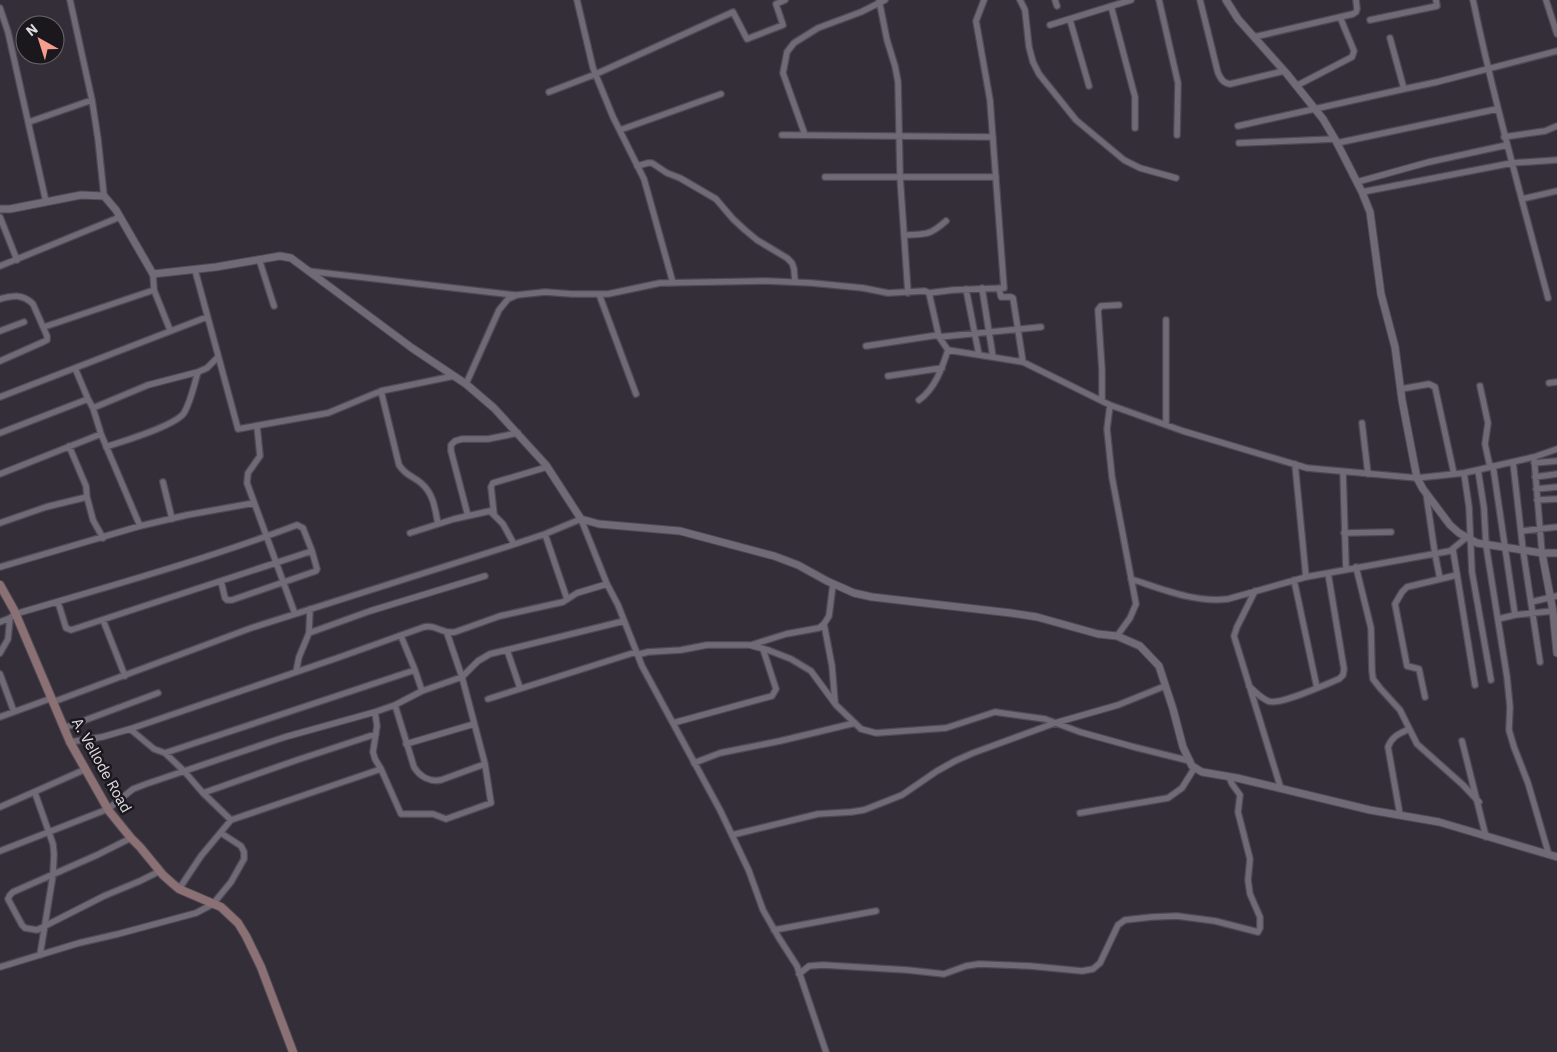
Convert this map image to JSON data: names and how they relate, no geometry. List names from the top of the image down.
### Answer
{
  "streets": {
    "main road": ["A. Vellode Road"]
  },
  "north": "top left"
}
